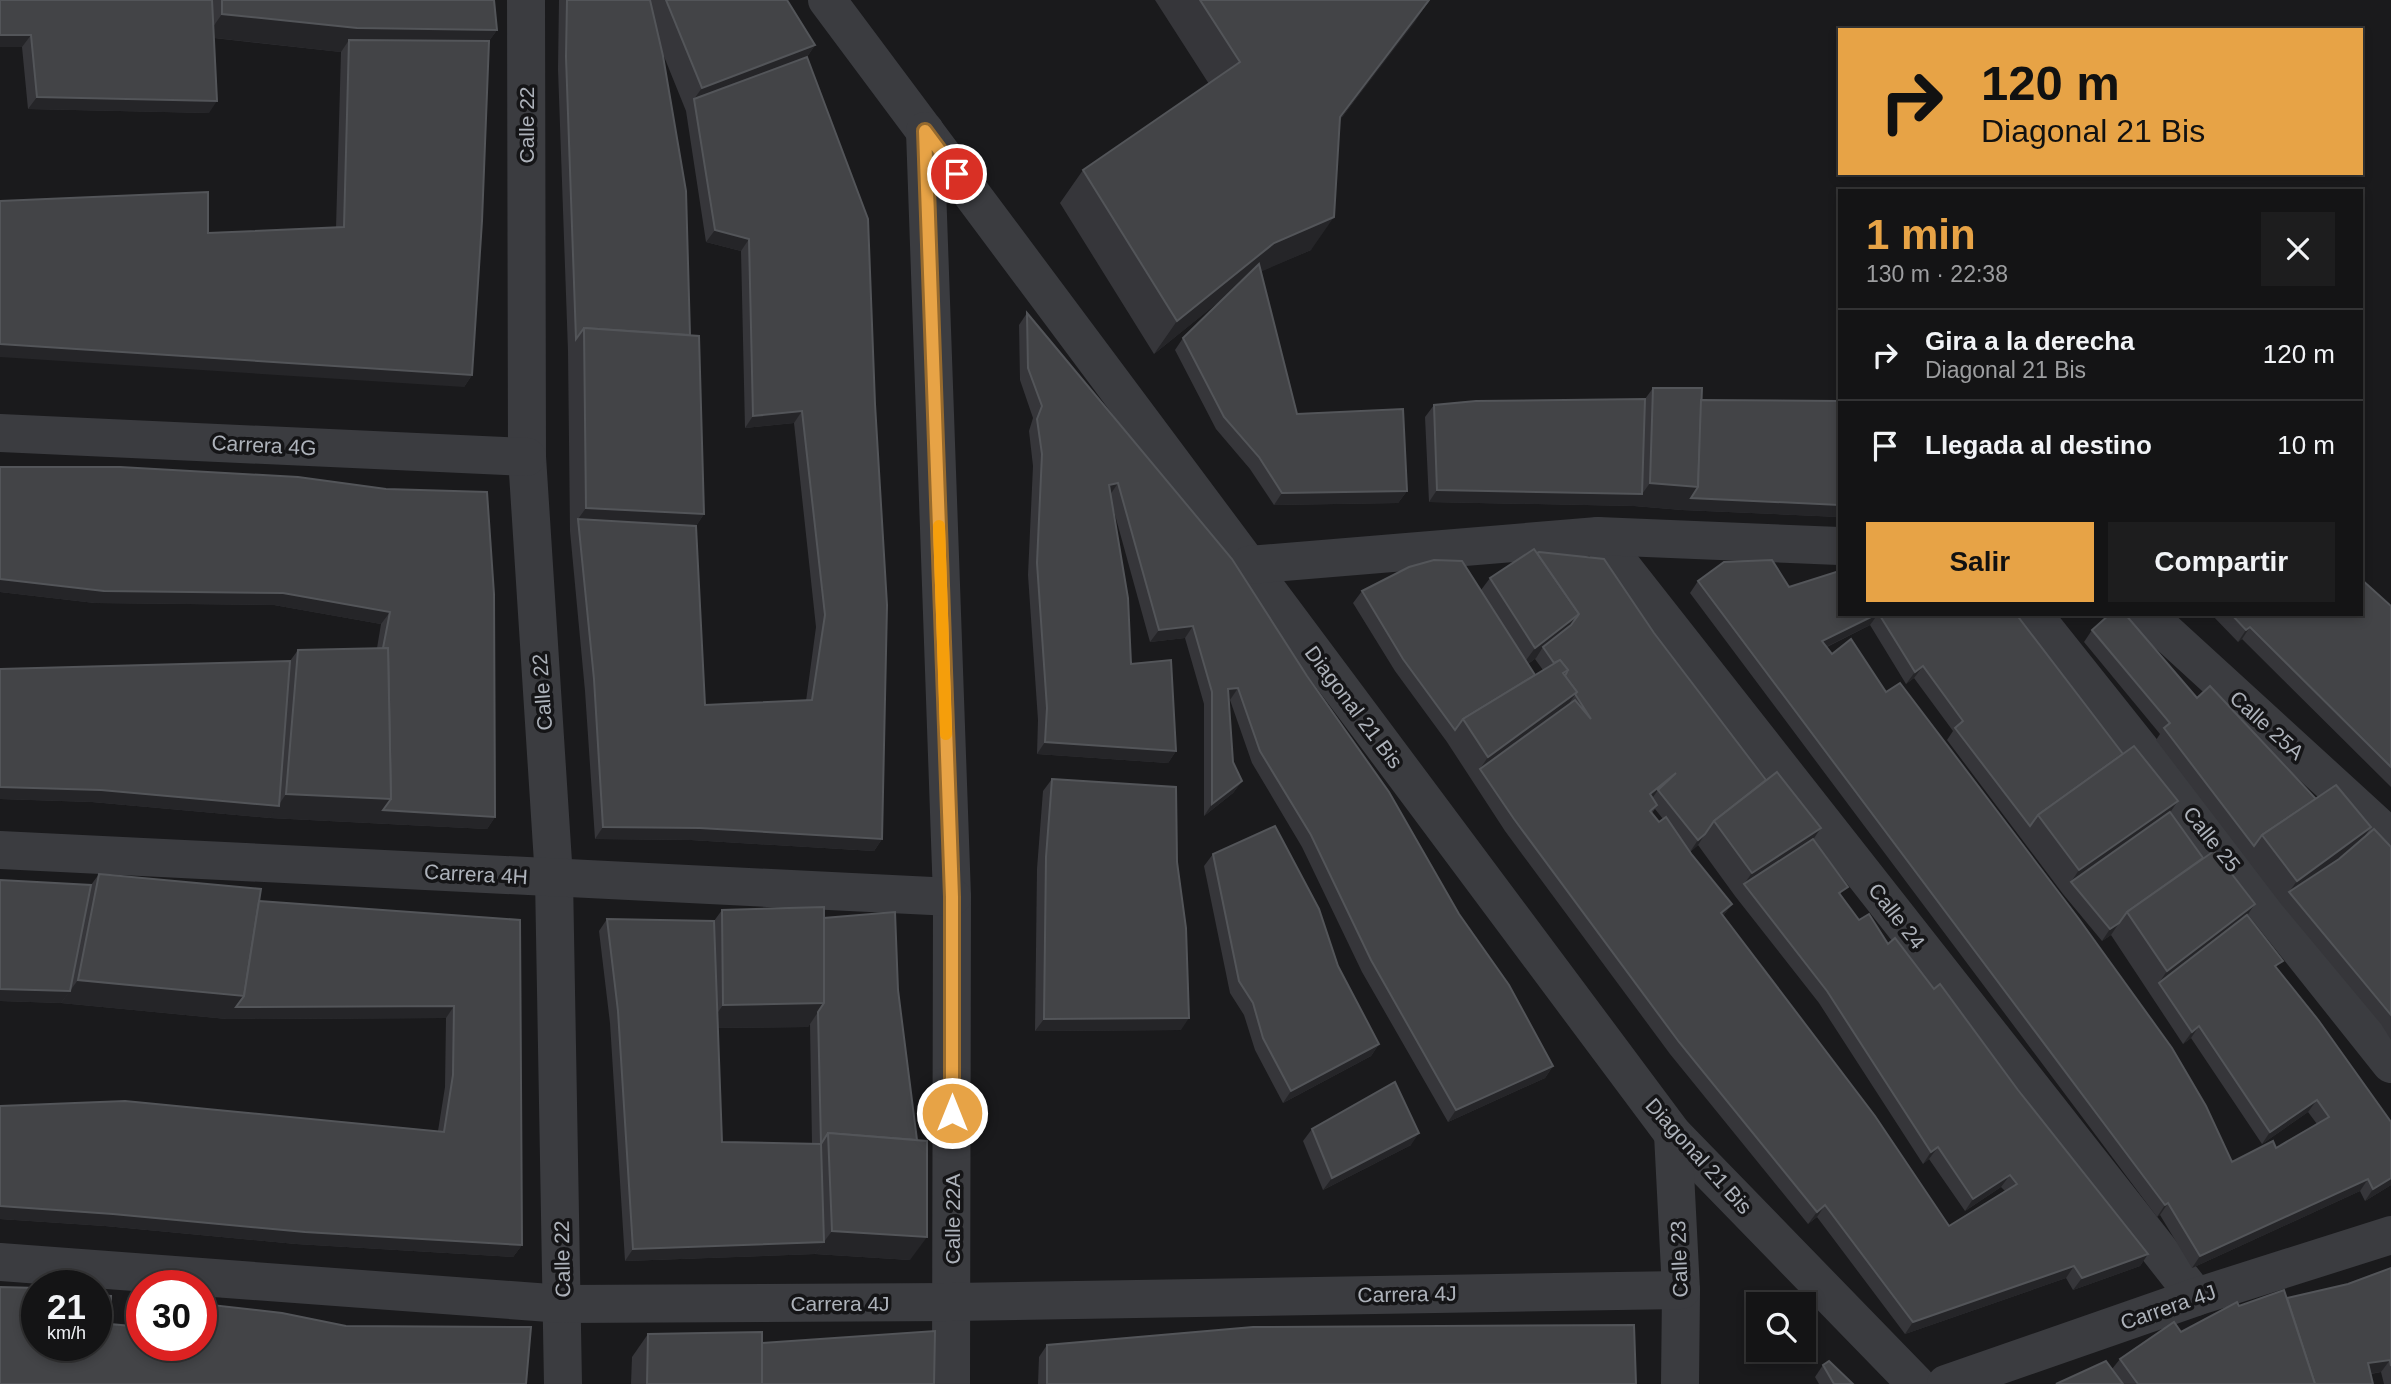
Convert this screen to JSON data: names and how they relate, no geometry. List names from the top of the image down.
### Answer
{
  "streets": {
    "street": [
      "Calle 22",
      "Carrera 4G",
      "Diagonal 21 Bis",
      "Calle 25A",
      "Calle 25",
      "Carrera 4H",
      "Calle 24",
      "Calle 22A",
      "Calle 23",
      "Carrera 4J"
    ]
  },
  "crossings": [
    ["Calle 22", "Carrera 4G"],
    ["Calle 22", "Carrera 4H"],
    ["Calle 22", "Carrera 4J"],
    ["Diagonal 21 Bis", "Calle 22A"],
    ["Diagonal 21 Bis", "Calle 23"],
    ["Carrera 4H", "Calle 22A"],
    ["Calle 24", "Carrera 4J"],
    ["Calle 22A", "Carrera 4J"],
    ["Calle 23", "Carrera 4J"]
  ],
  "page": {
    "turn": ["120 m", "Diagonal 21 Bis"],
    "heading": ["1 min", "130 m · 22:38"],
    "list": [
      {
        "name": "Gira a la derecha",
        "note": "Diagonal 21 Bis",
        "value": "120 m"
      },
      {
        "name": "Llegada al destino",
        "value": "10 m"
      }
    ],
    "buttons": ["Salir", "Compartir"],
    "speed": "21 km/h",
    "limit": "30"
  }
}
